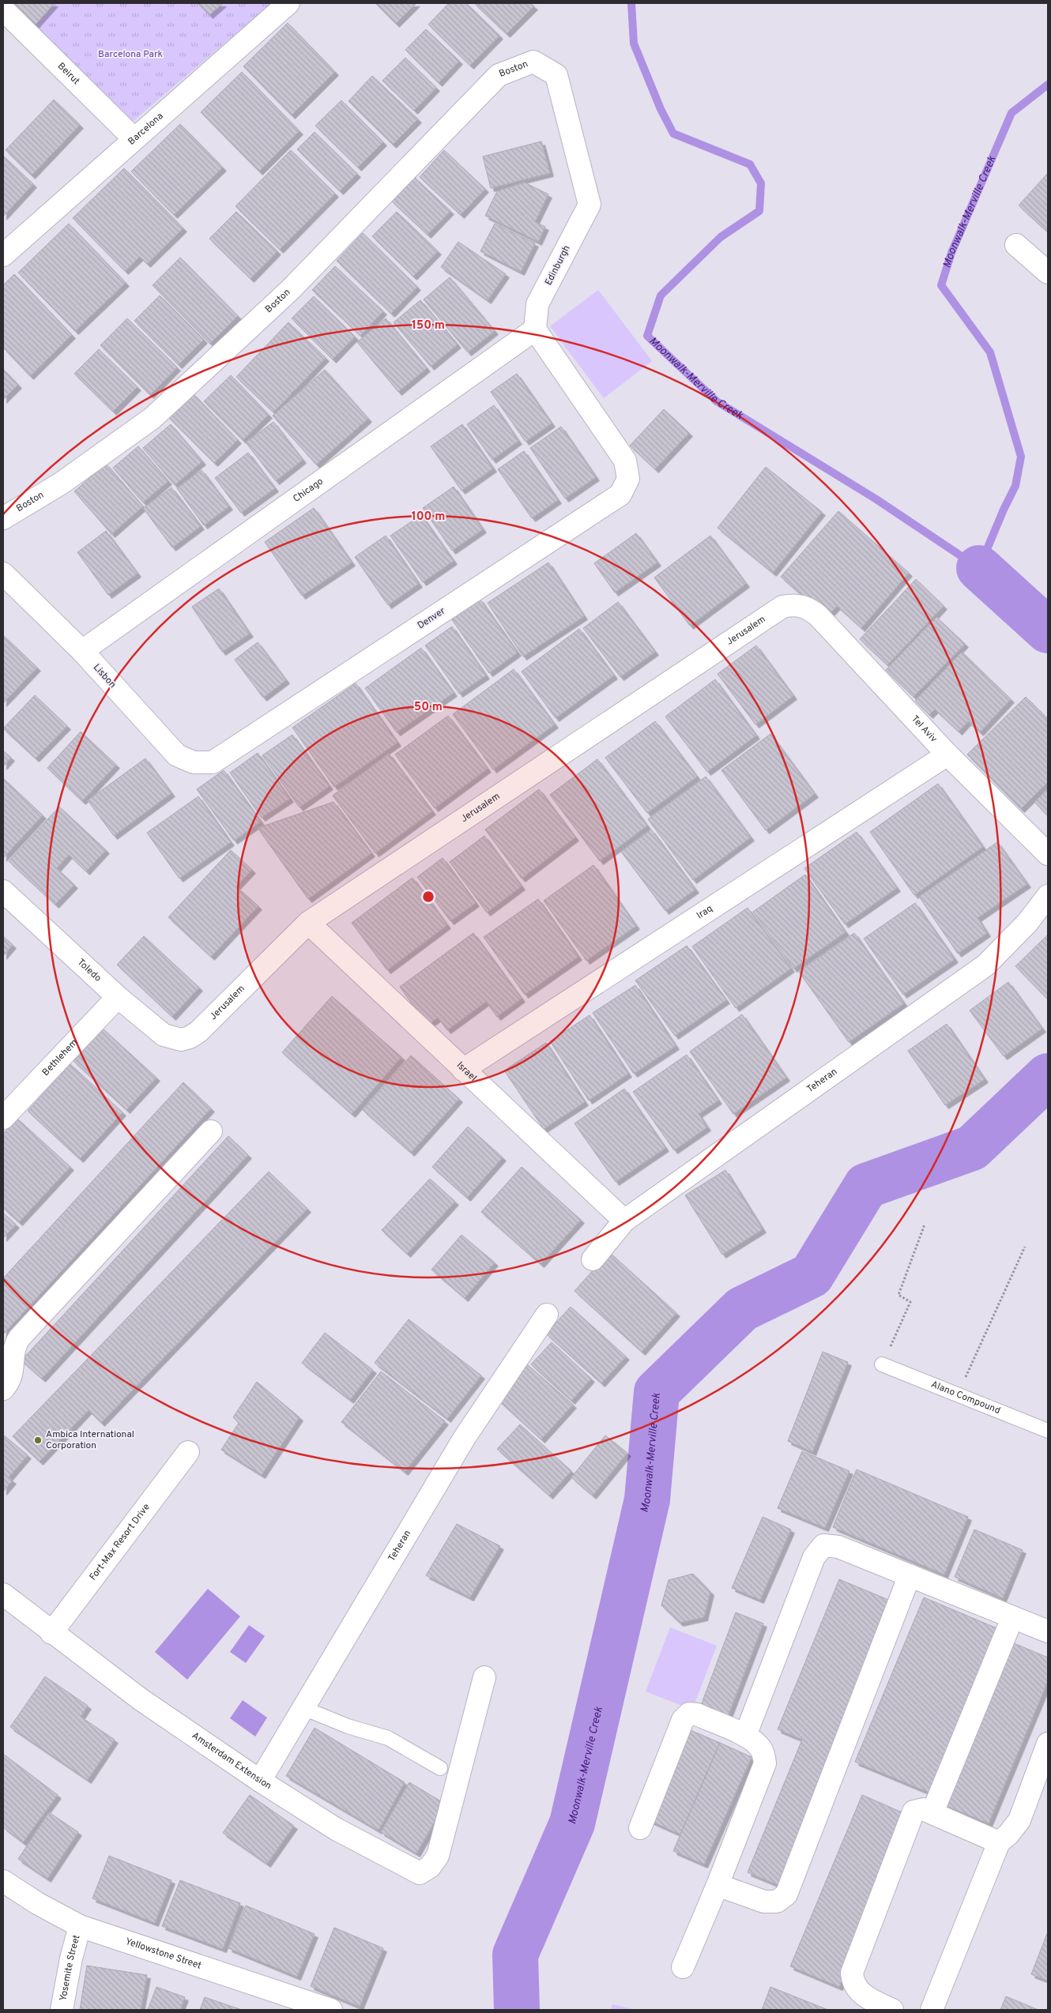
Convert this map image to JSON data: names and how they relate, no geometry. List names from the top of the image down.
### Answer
{
  "streets": {
    "street": [
      "Boston",
      "Beirut",
      "Barcelona",
      "Edinburgh",
      "Chicago",
      "Denver",
      "Jerusalem",
      "Lisbon",
      "Tel Aviv",
      "Iraq",
      "Toledo",
      "Bethlehem",
      "Israel",
      "Teheran",
      "Fort-Max Resort Drive",
      "Amsterdam Extension",
      "Yellowstone Street",
      "Yosemite Street"
    ],
    "lane": ["Alano Compound"]
  },
  "crossings": [
    ["Boston", "Edinburgh"],
    ["Beirut", "Barcelona"],
    ["Edinburgh", "Chicago"],
    ["Edinburgh", "Denver"],
    ["Chicago", "Denver"],
    ["Chicago", "Lisbon"],
    ["Denver", "Lisbon"],
    ["Jerusalem", "Tel Aviv"],
    ["Jerusalem", "Toledo"],
    ["Jerusalem", "Israel"],
    ["Tel Aviv", "Iraq"],
    ["Iraq", "Israel"],
    ["Toledo", "Bethlehem"],
    ["Israel", "Teheran"],
    ["Teheran", "Amsterdam Extension"],
    ["Fort-Max Resort Drive", "Amsterdam Extension"],
    ["Yellowstone Street", "Yosemite Street"]
  ],
  "water": ["Moonwalk-Merville Creek"],
  "parks": ["Barcelona Park"],
  "places": ["Ambica International Corporation"],
  "rings": ["150 m", "100 m", "50 m"]
}
